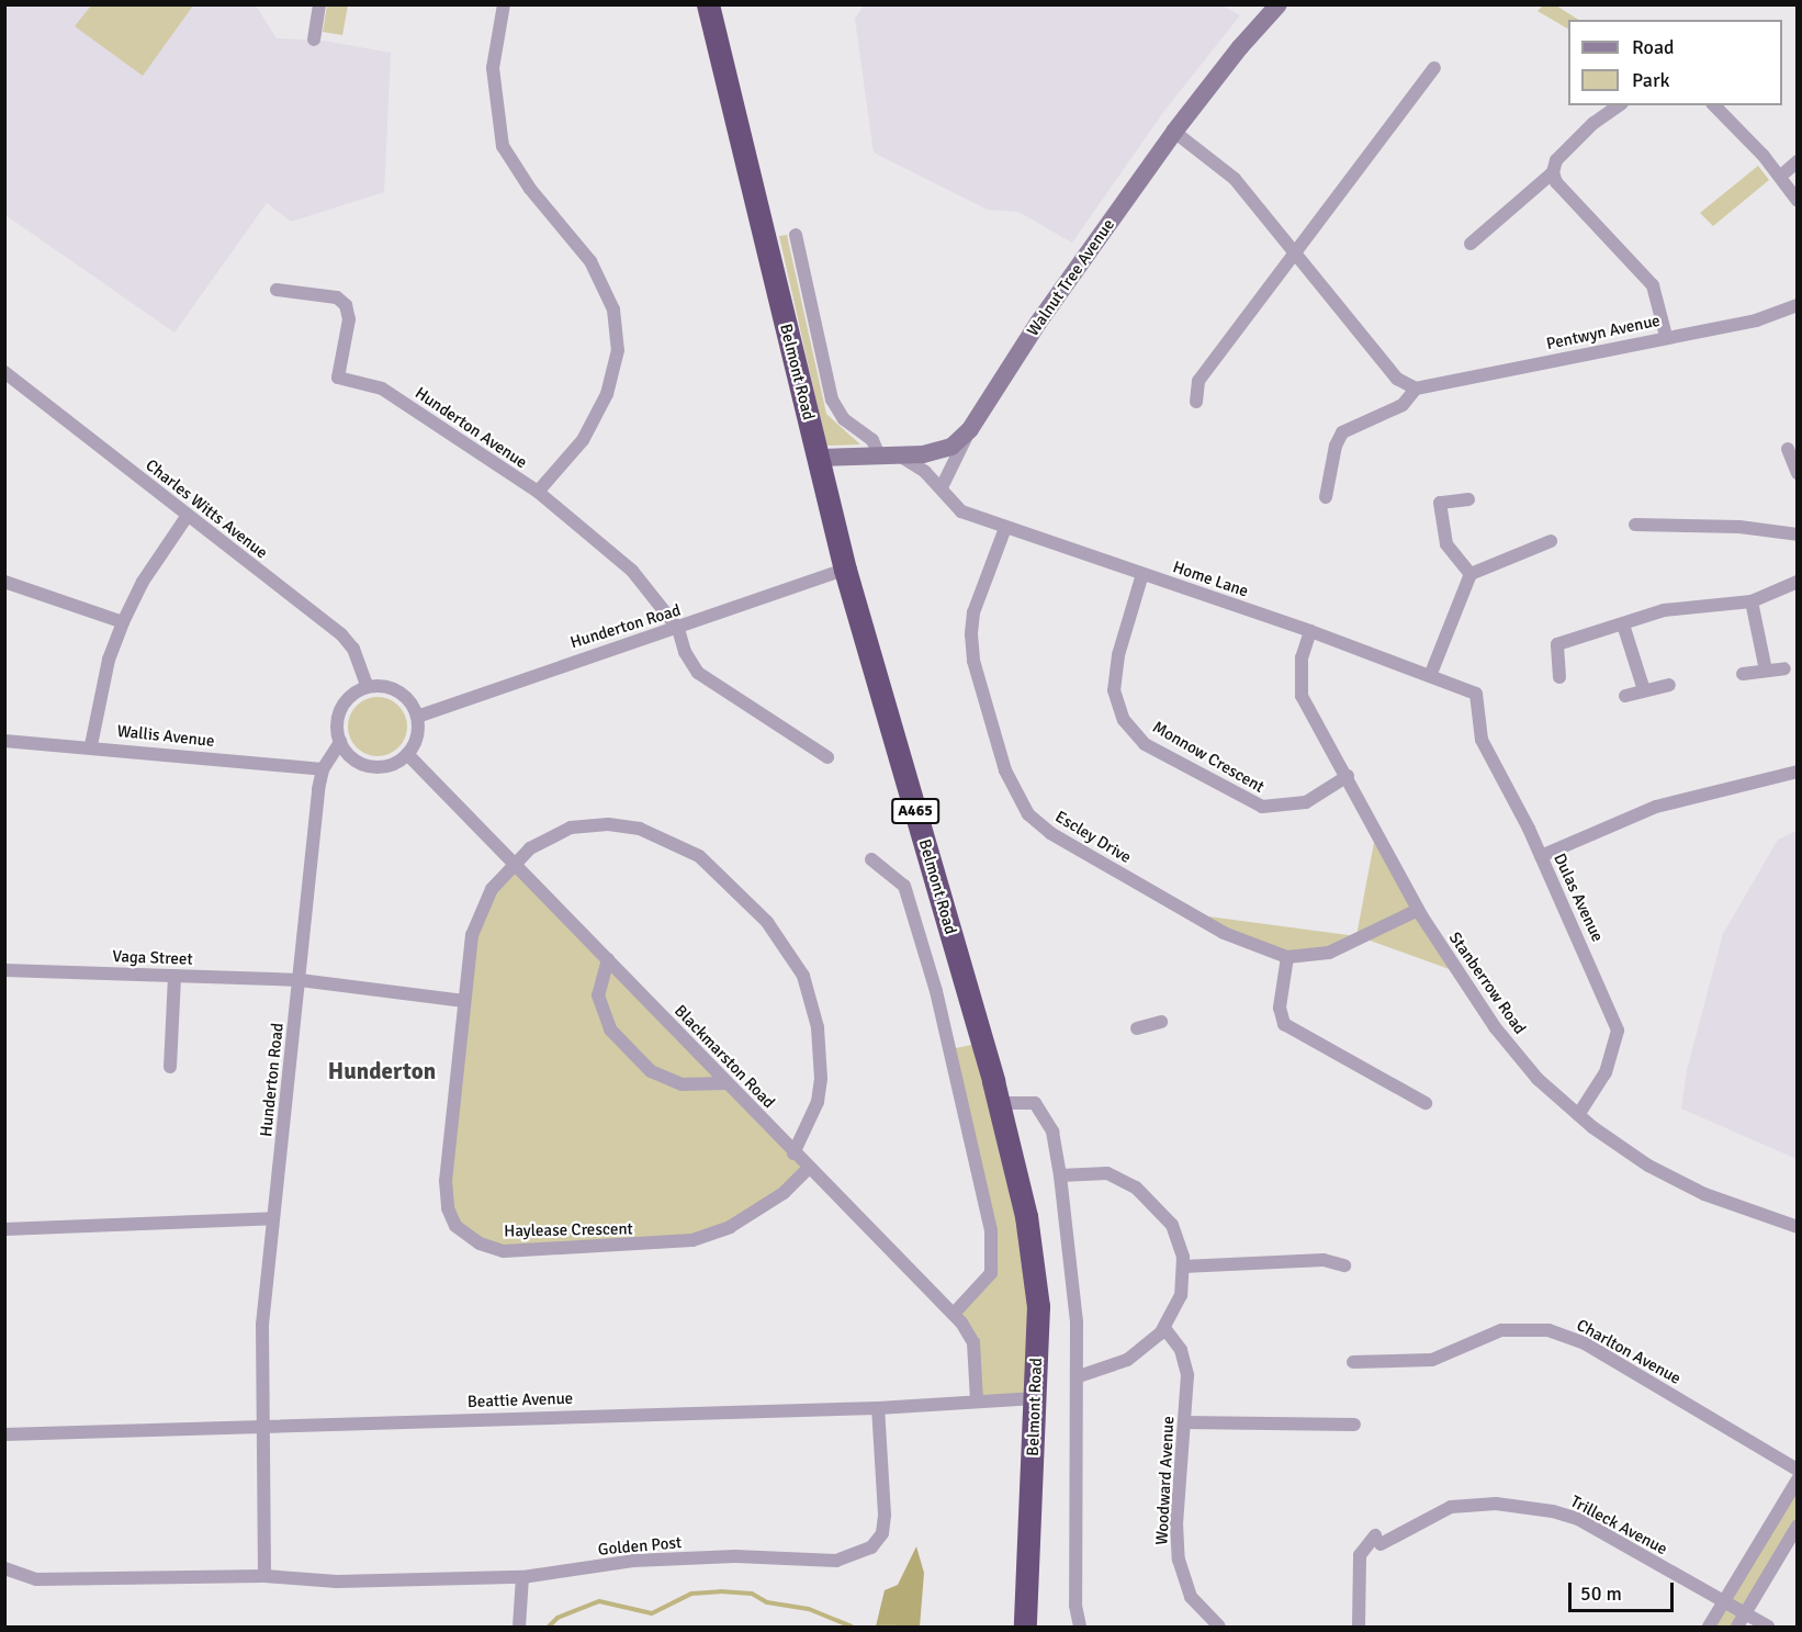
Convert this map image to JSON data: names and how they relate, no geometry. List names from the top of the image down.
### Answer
{
  "streets": {
    "highway": ["Belmont Road", "A465"],
    "street": [
      "Walnut Tree Avenue",
      "Pentwyn Avenue",
      "Hunderton Avenue",
      "Charles Witts Avenue",
      "Home Lane",
      "Hunderton Road",
      "Wallis Avenue",
      "Monnow Crescent",
      "Escley Drive",
      "Dulas Avenue",
      "Vaga Street",
      "Stanberrow Road",
      "Blackmarston Road",
      "Haylease Crescent",
      "Charlton Avenue",
      "Beattie Avenue",
      "Woodward Avenue",
      "Trilleck Avenue",
      "Golden Post"
    ]
  },
  "crossings": [
    ["Walnut Tree Avenue", "Belmont Road"],
    ["Walnut Tree Avenue", "Home Lane"],
    ["Belmont Road", "Hunderton Road"],
    ["Belmont Road", "Blackmarston Road"],
    ["Belmont Road", "Beattie Avenue"],
    ["Hunderton Avenue", "Hunderton Road"],
    ["Charles Witts Avenue", "Hunderton Road"],
    ["Charles Witts Avenue", "Blackmarston Road"],
    ["Home Lane", "Monnow Crescent"],
    ["Home Lane", "Escley Drive"],
    ["Home Lane", "Dulas Avenue"],
    ["Home Lane", "Stanberrow Road"],
    ["Hunderton Road", "Wallis Avenue"],
    ["Hunderton Road", "Vaga Street"],
    ["Hunderton Road", "Blackmarston Road"],
    ["Hunderton Road", "Beattie Avenue"],
    ["Hunderton Road", "Golden Post"],
    ["Monnow Crescent", "Stanberrow Road"],
    ["Escley Drive", "Stanberrow Road"],
    ["Dulas Avenue", "Stanberrow Road"],
    ["Vaga Street", "Haylease Crescent"],
    ["Blackmarston Road", "Haylease Crescent"],
    ["Blackmarston Road", "Beattie Avenue"],
    ["Beattie Avenue", "Golden Post"]
  ],
  "districts": ["Hunderton"],
  "legend": ["Road", "Park"],
  "scale_bar": "50 m"
}
